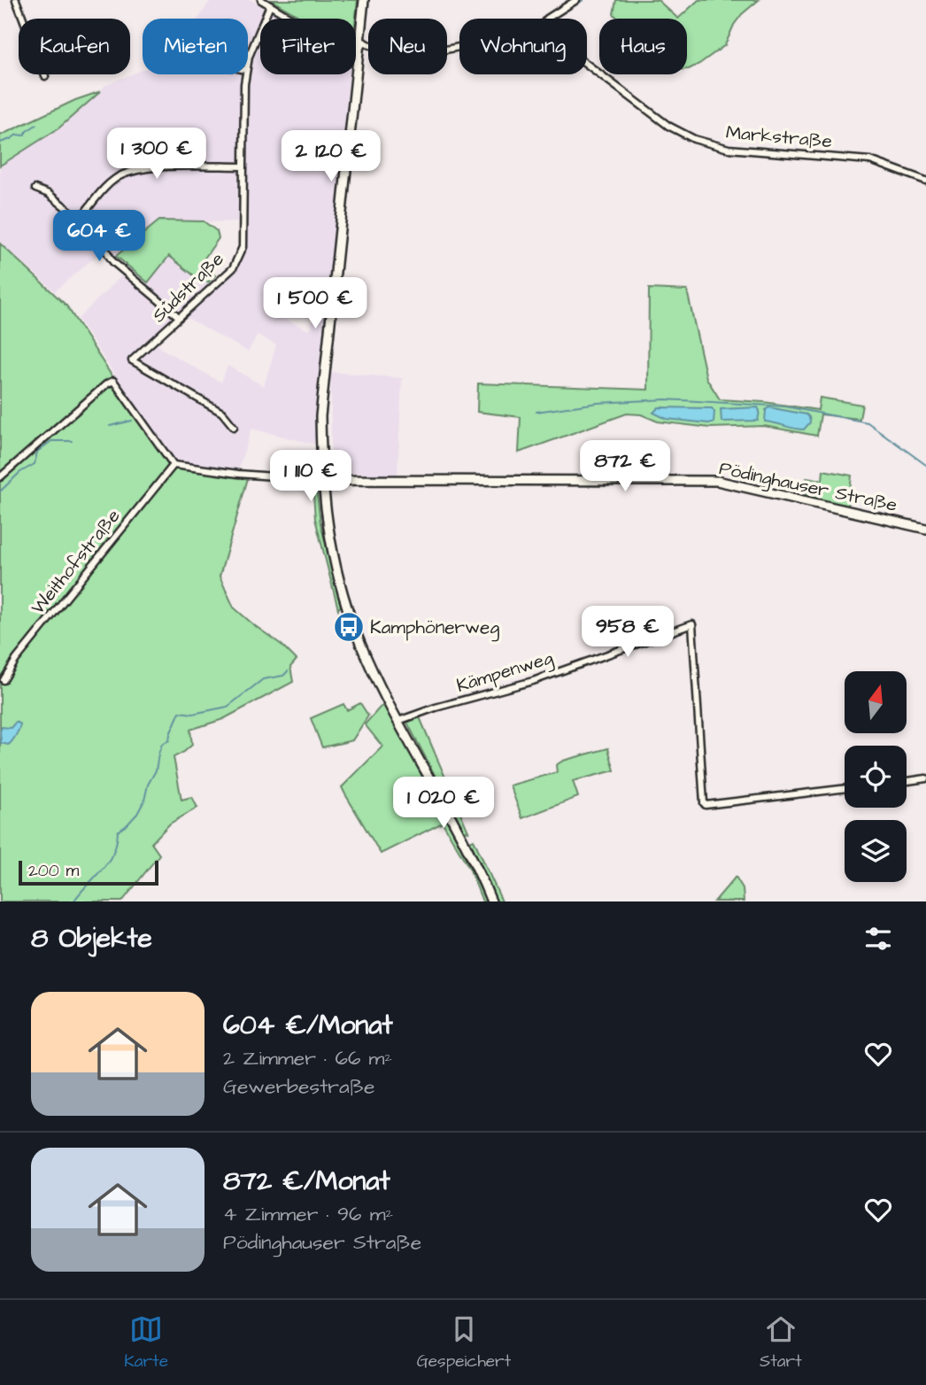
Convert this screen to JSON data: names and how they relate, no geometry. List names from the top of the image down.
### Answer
{
  "streets": {
    "main road": ["Pödinghauser Straße"],
    "street": [
      "Markstraße",
      "Südstraße",
      "Weithofstraße",
      "Kämpenweg"
    ]
  },
  "crossings": [
    ["Pödinghauser Straße", "Weithofstraße"]
  ],
  "places": {
    "bus stop": ["Kamphönerweg"]
  },
  "scale_bar": "200 m",
  "north": "top",
  "page": {
    "chip": [
      "Kaufen",
      "Mieten",
      "Filter",
      "Neu",
      "Wohnung",
      "Haus"
    ],
    "price": [
      "1 300 €",
      "2 120 €",
      "604 €",
      "1 500 €",
      "872 €",
      "1 110 €",
      "958 €",
      "1 020 €"
    ],
    "scale": "200 m",
    "heading": "8 Objekte",
    "list": [
      {
        "name": "604 €/Monat",
        "note": "2 Zimmer · 66 m² · Gewerbestraße"
      },
      {
        "name": "872 €/Monat",
        "note": "4 Zimmer · 96 m² · Pödinghauser Straße"
      }
    ],
    "tabs": ["Karte", "Gespeichert", "Start"]
  }
}
